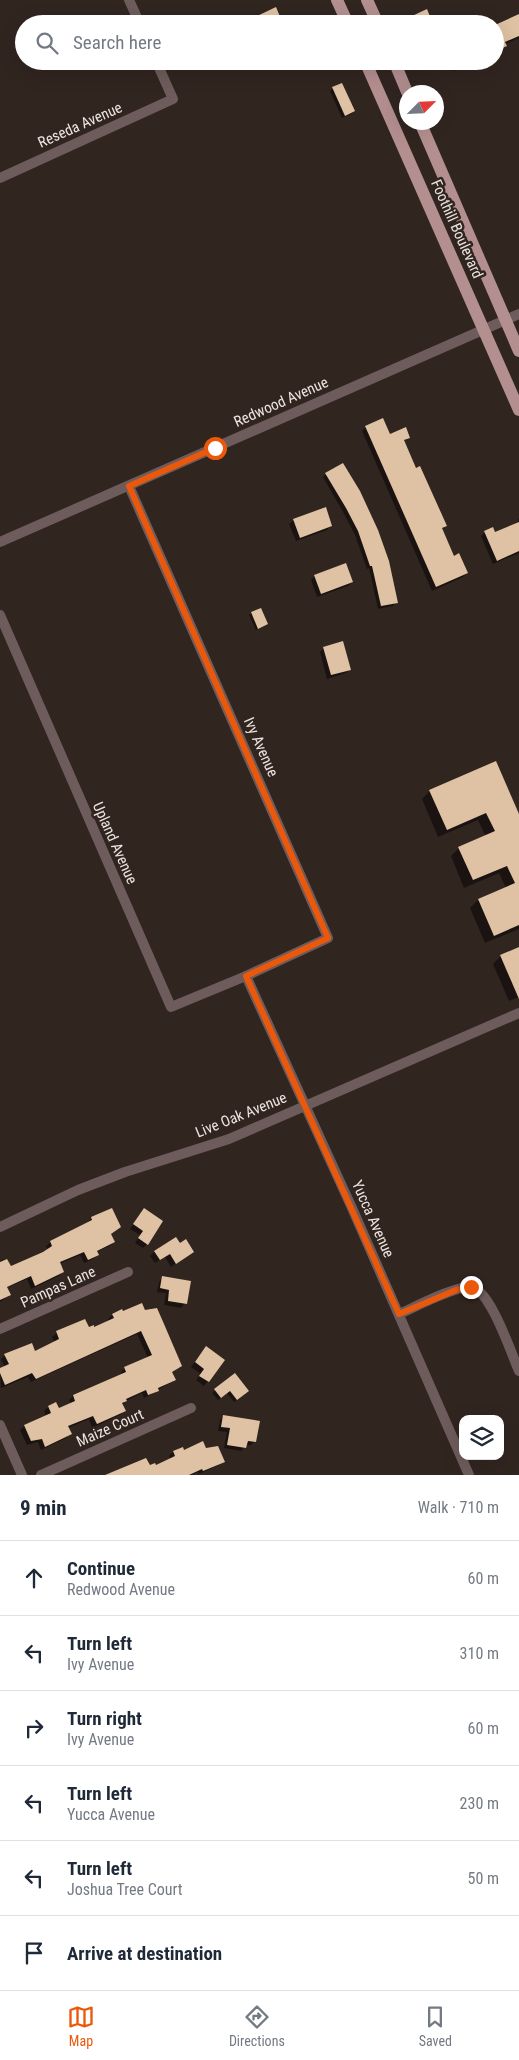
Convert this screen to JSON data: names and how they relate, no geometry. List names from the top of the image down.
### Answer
{
  "streets": {
    "main road": ["Foothill Boulevard"],
    "street": [
      "Reseda Avenue",
      "Redwood Avenue",
      "Ivy Avenue",
      "Upland Avenue",
      "Live Oak Avenue",
      "Yucca Avenue",
      "Pampas Lane",
      "Maize Court"
    ]
  },
  "crossings": [
    ["Foothill Boulevard", "Redwood Avenue"],
    ["Redwood Avenue", "Ivy Avenue"],
    ["Ivy Avenue", "Upland Avenue"],
    ["Ivy Avenue", "Yucca Avenue"],
    ["Upland Avenue", "Yucca Avenue"],
    ["Live Oak Avenue", "Yucca Avenue"]
  ],
  "north": "top right",
  "page": {
    "search": "Search here",
    "heading": ["9 min", "Walk · 710 m"],
    "list": [
      ["Continue", "Redwood Avenue", "60 m"],
      ["Turn left", "Ivy Avenue", "310 m"],
      ["Turn right", "Ivy Avenue", "60 m"],
      ["Turn left", "Yucca Avenue", "230 m"],
      ["Turn left", "Joshua Tree Court", "50 m"],
      "Arrive at destination"
    ],
    "nav": ["Map", "Directions", "Saved"]
  }
}
